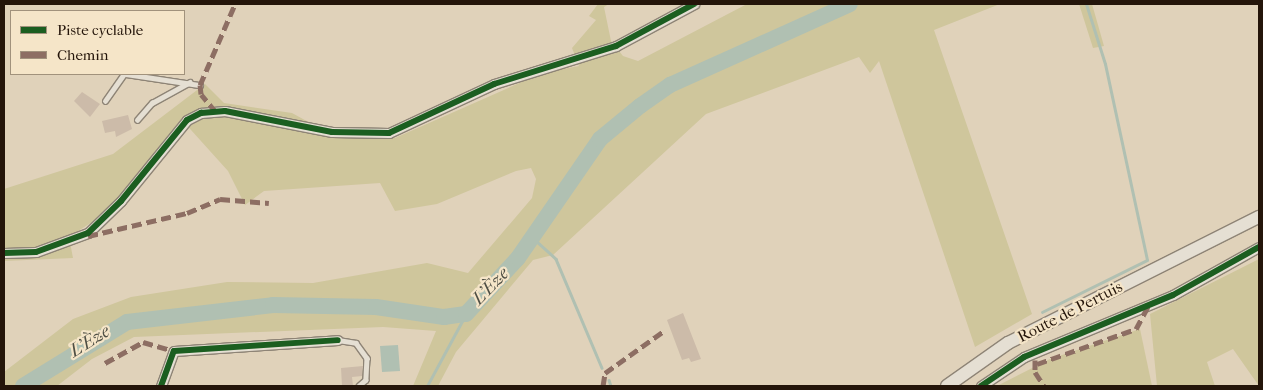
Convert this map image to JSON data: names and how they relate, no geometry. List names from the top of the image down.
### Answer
{
  "streets": {
    "main road": ["Route de Pertuis"]
  },
  "water": ["L'Èze"],
  "legend": ["Piste cyclable", "Chemin"]
}
